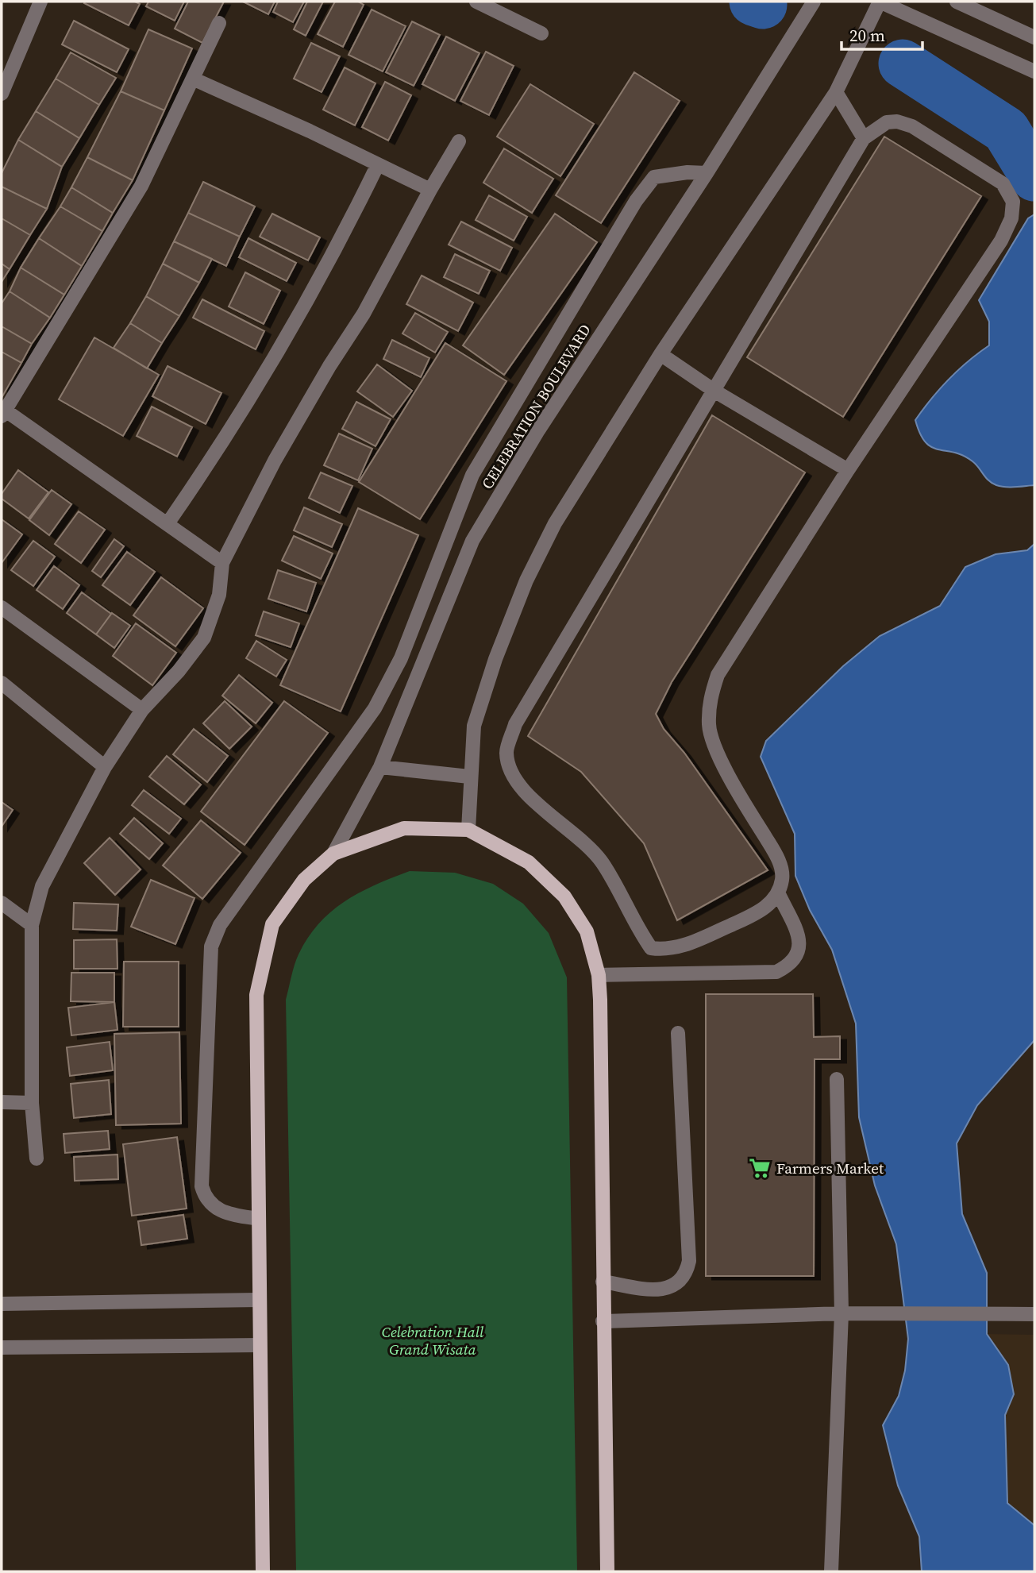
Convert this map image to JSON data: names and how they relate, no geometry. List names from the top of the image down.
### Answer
{
  "streets": {
    "street": ["CELEBRATION BOULEVARD"]
  },
  "parks": ["Celebration Hall Grand Wisata"],
  "places": {
    "supermarket": ["Farmers Market"]
  },
  "scale_bar": "20 m"
}
